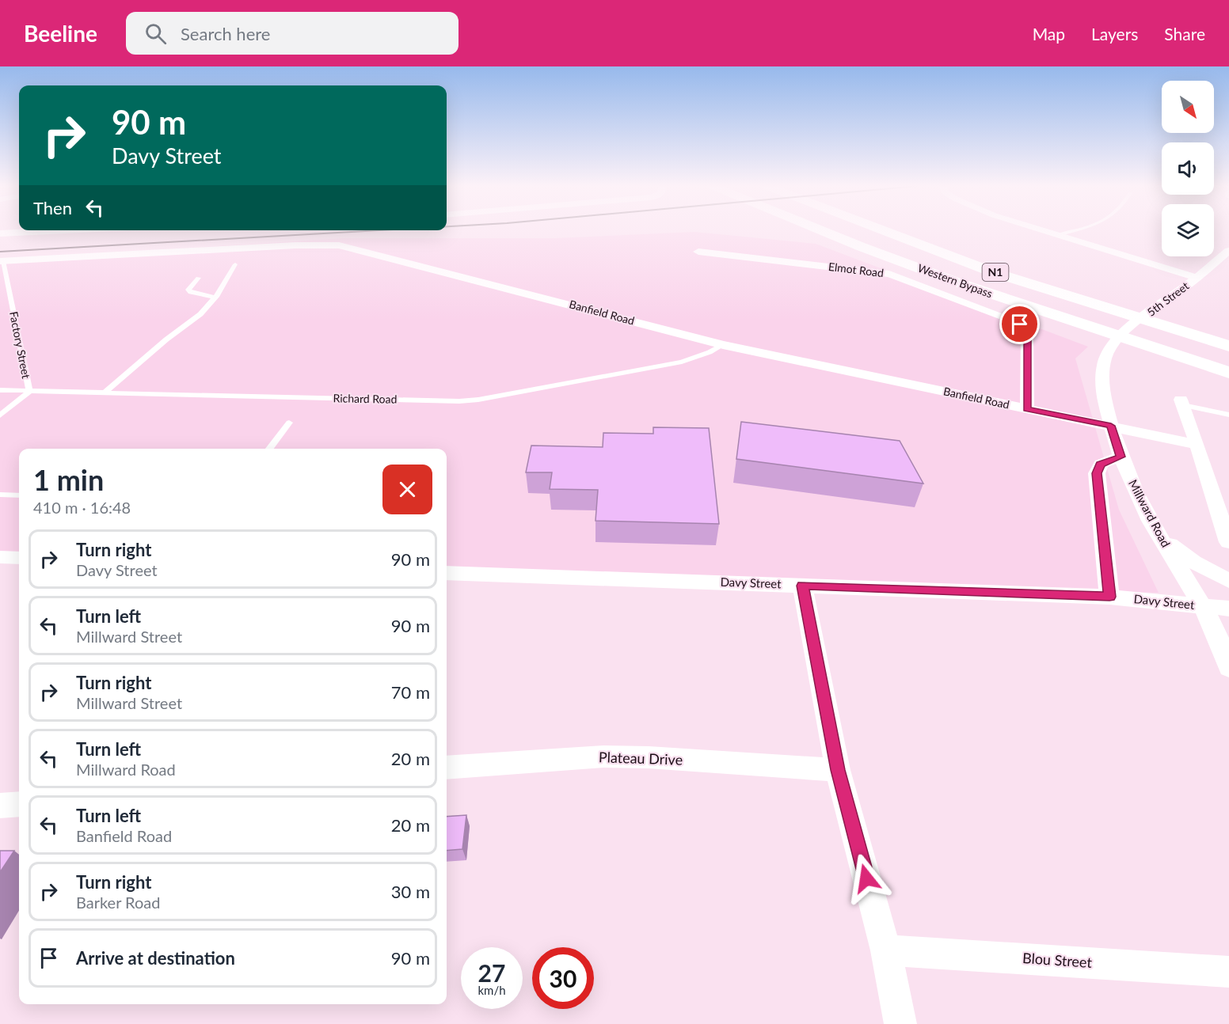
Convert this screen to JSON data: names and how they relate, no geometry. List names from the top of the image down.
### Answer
{
  "streets": {
    "highway": ["N1", "Western Bypass"],
    "street": [
      "Elmot Road",
      "5th Street",
      "Banfield Road",
      "Millward Road",
      "Davy Street",
      "Plateau Drive",
      "Blou Street"
    ],
    "lane": ["Factory Street", "Richard Road"]
  },
  "crossings": [
    ["Elmot Road", "Banfield Road"],
    ["5th Street", "Millward Road"],
    ["Banfield Road", "Factory Street"],
    ["Banfield Road", "Richard Road"],
    ["Banfield Road", "Millward Road"],
    ["Factory Street", "Richard Road"],
    ["Millward Road", "Davy Street"]
  ],
  "north": "bottom right",
  "page": {
    "header": "Beeline",
    "search": "Search here",
    "nav": ["Map", "Layers", "Share"],
    "turn": ["90 m", "Davy Street"],
    "then": "Then",
    "heading": ["1 min", "410 m · 16:48"],
    "list": [
      {
        "name": "Turn right",
        "note": "Davy Street",
        "value": "90 m"
      },
      {
        "name": "Turn left",
        "note": "Millward Street",
        "value": "90 m"
      },
      {
        "name": "Turn right",
        "note": "Millward Street",
        "value": "70 m"
      },
      {
        "name": "Turn left",
        "note": "Millward Road",
        "value": "20 m"
      },
      {
        "name": "Turn left",
        "note": "Banfield Road",
        "value": "20 m"
      },
      {
        "name": "Turn right",
        "note": "Barker Road",
        "value": "30 m"
      },
      {
        "name": "Arrive at destination",
        "value": "90 m"
      }
    ],
    "speed": "27 km/h",
    "limit": "30"
  }
}
